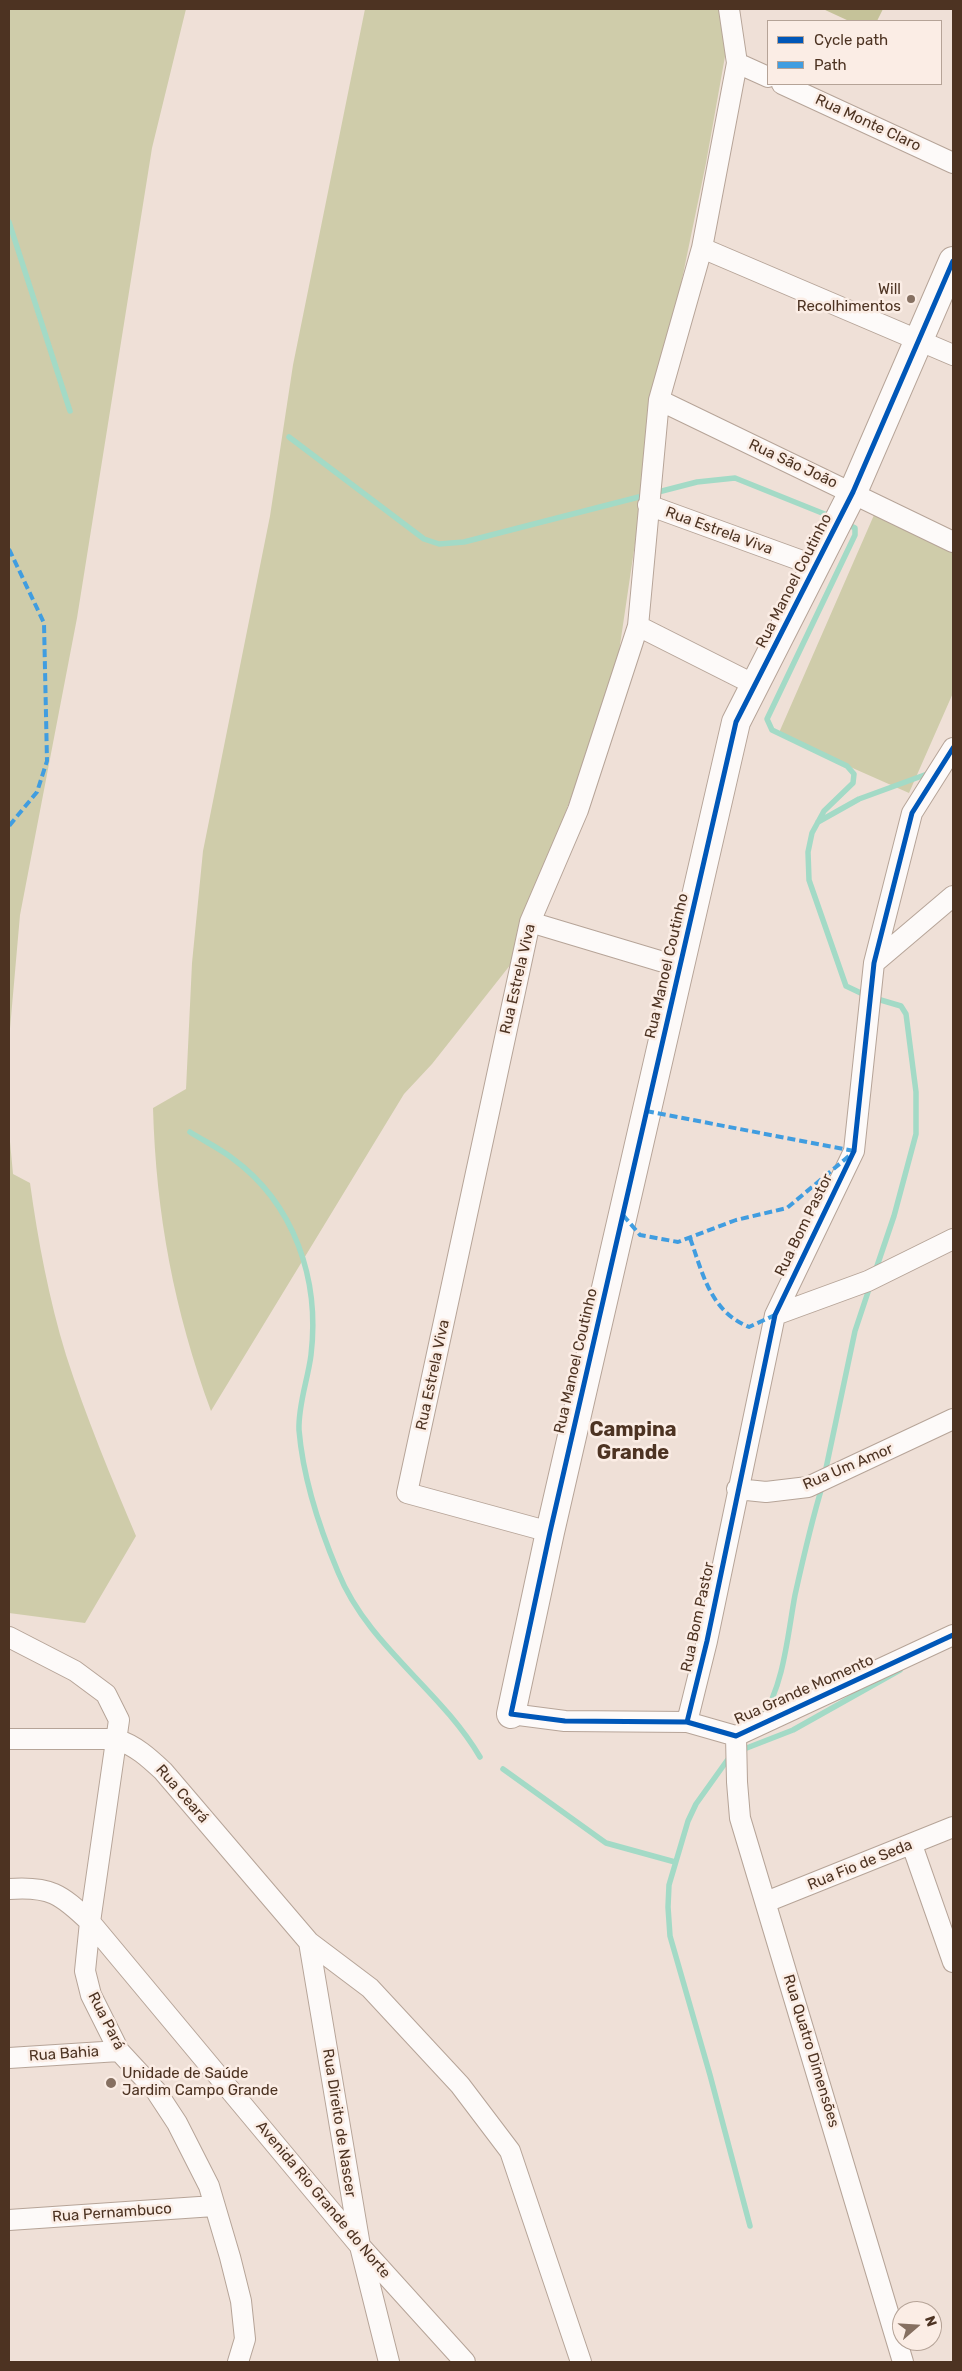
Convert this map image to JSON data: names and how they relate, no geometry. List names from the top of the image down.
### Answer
{
  "streets": {
    "street": [
      "Rua Monte Claro",
      "Rua São João",
      "Rua Estrela Viva",
      "Rua Manoel Coutinho",
      "Rua Bom Pastor",
      "Rua Um Amor",
      "Rua Grande Momento",
      "Rua Ceará",
      "Rua Fio de Seda",
      "Rua Pará",
      "Rua Quatro Dimensões",
      "Rua Bahia",
      "Rua Direito de Nascer",
      "Avenida Rio Grande do Norte",
      "Rua Pernambuco"
    ]
  },
  "crossings": [
    ["Rua São João", "Rua Manoel Coutinho"],
    ["Rua Estrela Viva", "Rua Manoel Coutinho"],
    ["Rua Manoel Coutinho", "Rua Grande Momento"],
    ["Rua Bom Pastor", "Rua Um Amor"],
    ["Rua Bom Pastor", "Rua Grande Momento"],
    ["Rua Grande Momento", "Rua Quatro Dimensões"],
    ["Rua Ceará", "Rua Pará"],
    ["Rua Ceará", "Rua Direito de Nascer"],
    ["Rua Fio de Seda", "Rua Quatro Dimensões"],
    ["Rua Pará", "Rua Bahia"],
    ["Rua Pará", "Avenida Rio Grande do Norte"],
    ["Rua Pará", "Rua Pernambuco"],
    ["Rua Direito de Nascer", "Avenida Rio Grande do Norte"]
  ],
  "districts": ["Campina Grande"],
  "places": ["Will Recolhimentos", "Unidade de Saúde Jardim Campo Grande"],
  "legend": ["Cycle path", "Path"],
  "north": "right"
}
